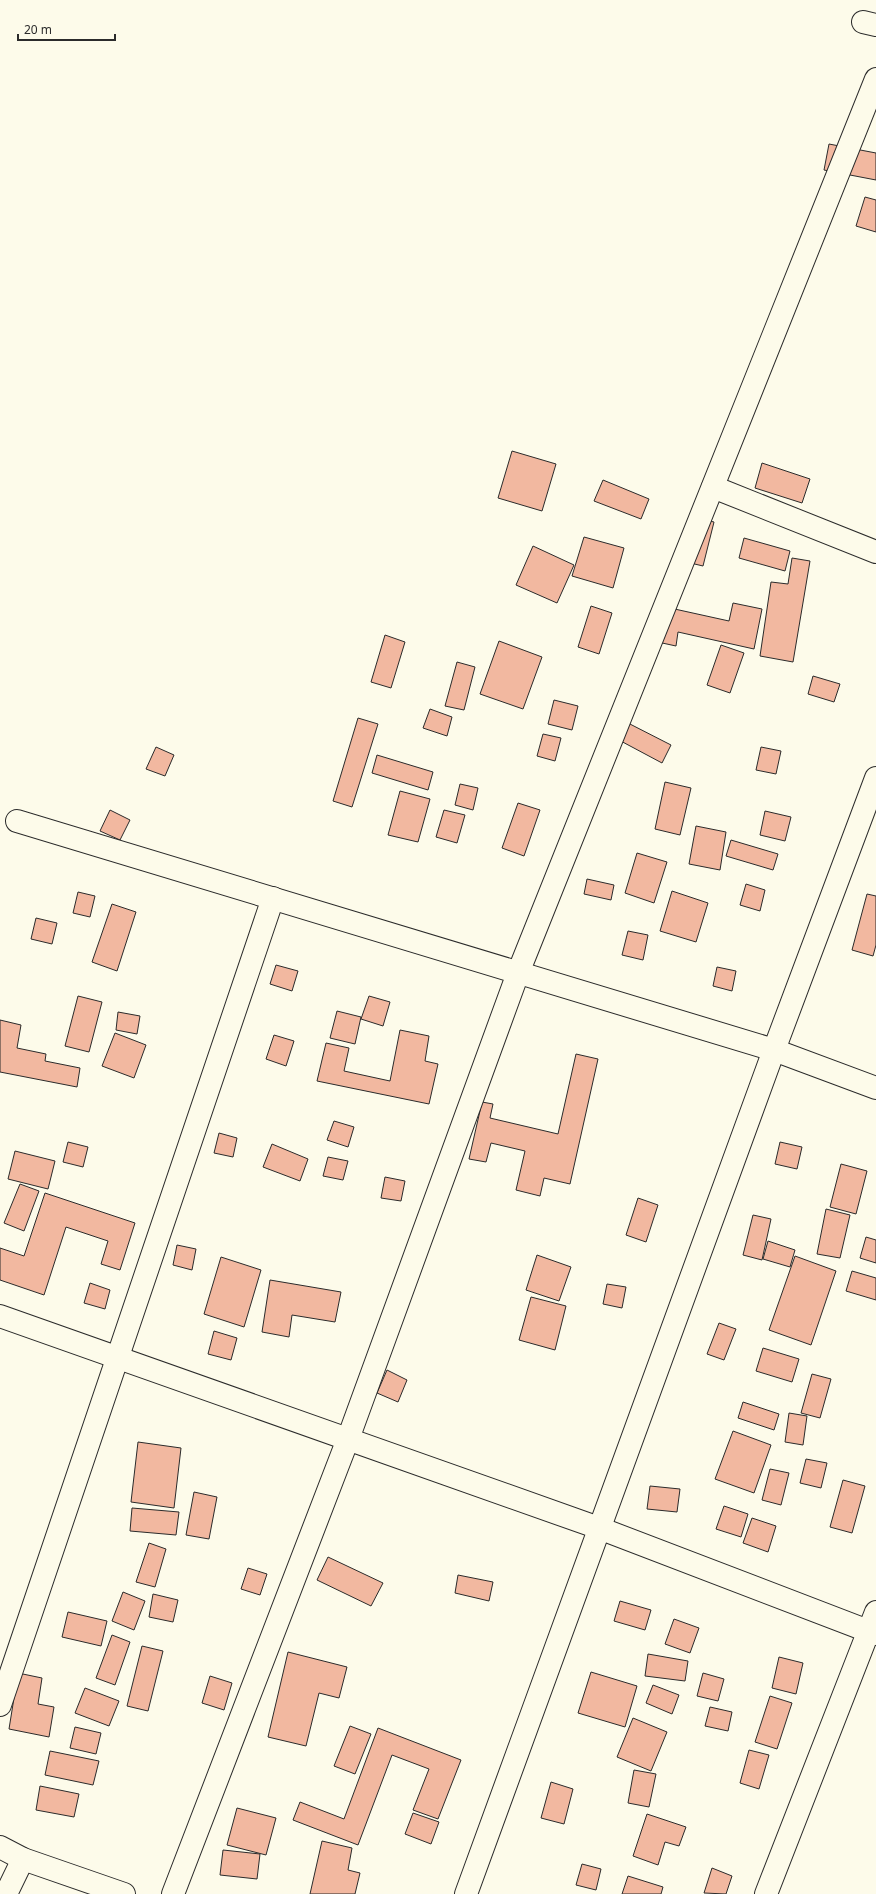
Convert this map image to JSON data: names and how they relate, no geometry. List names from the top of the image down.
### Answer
{
  "scale_bar": "20 m"
}
